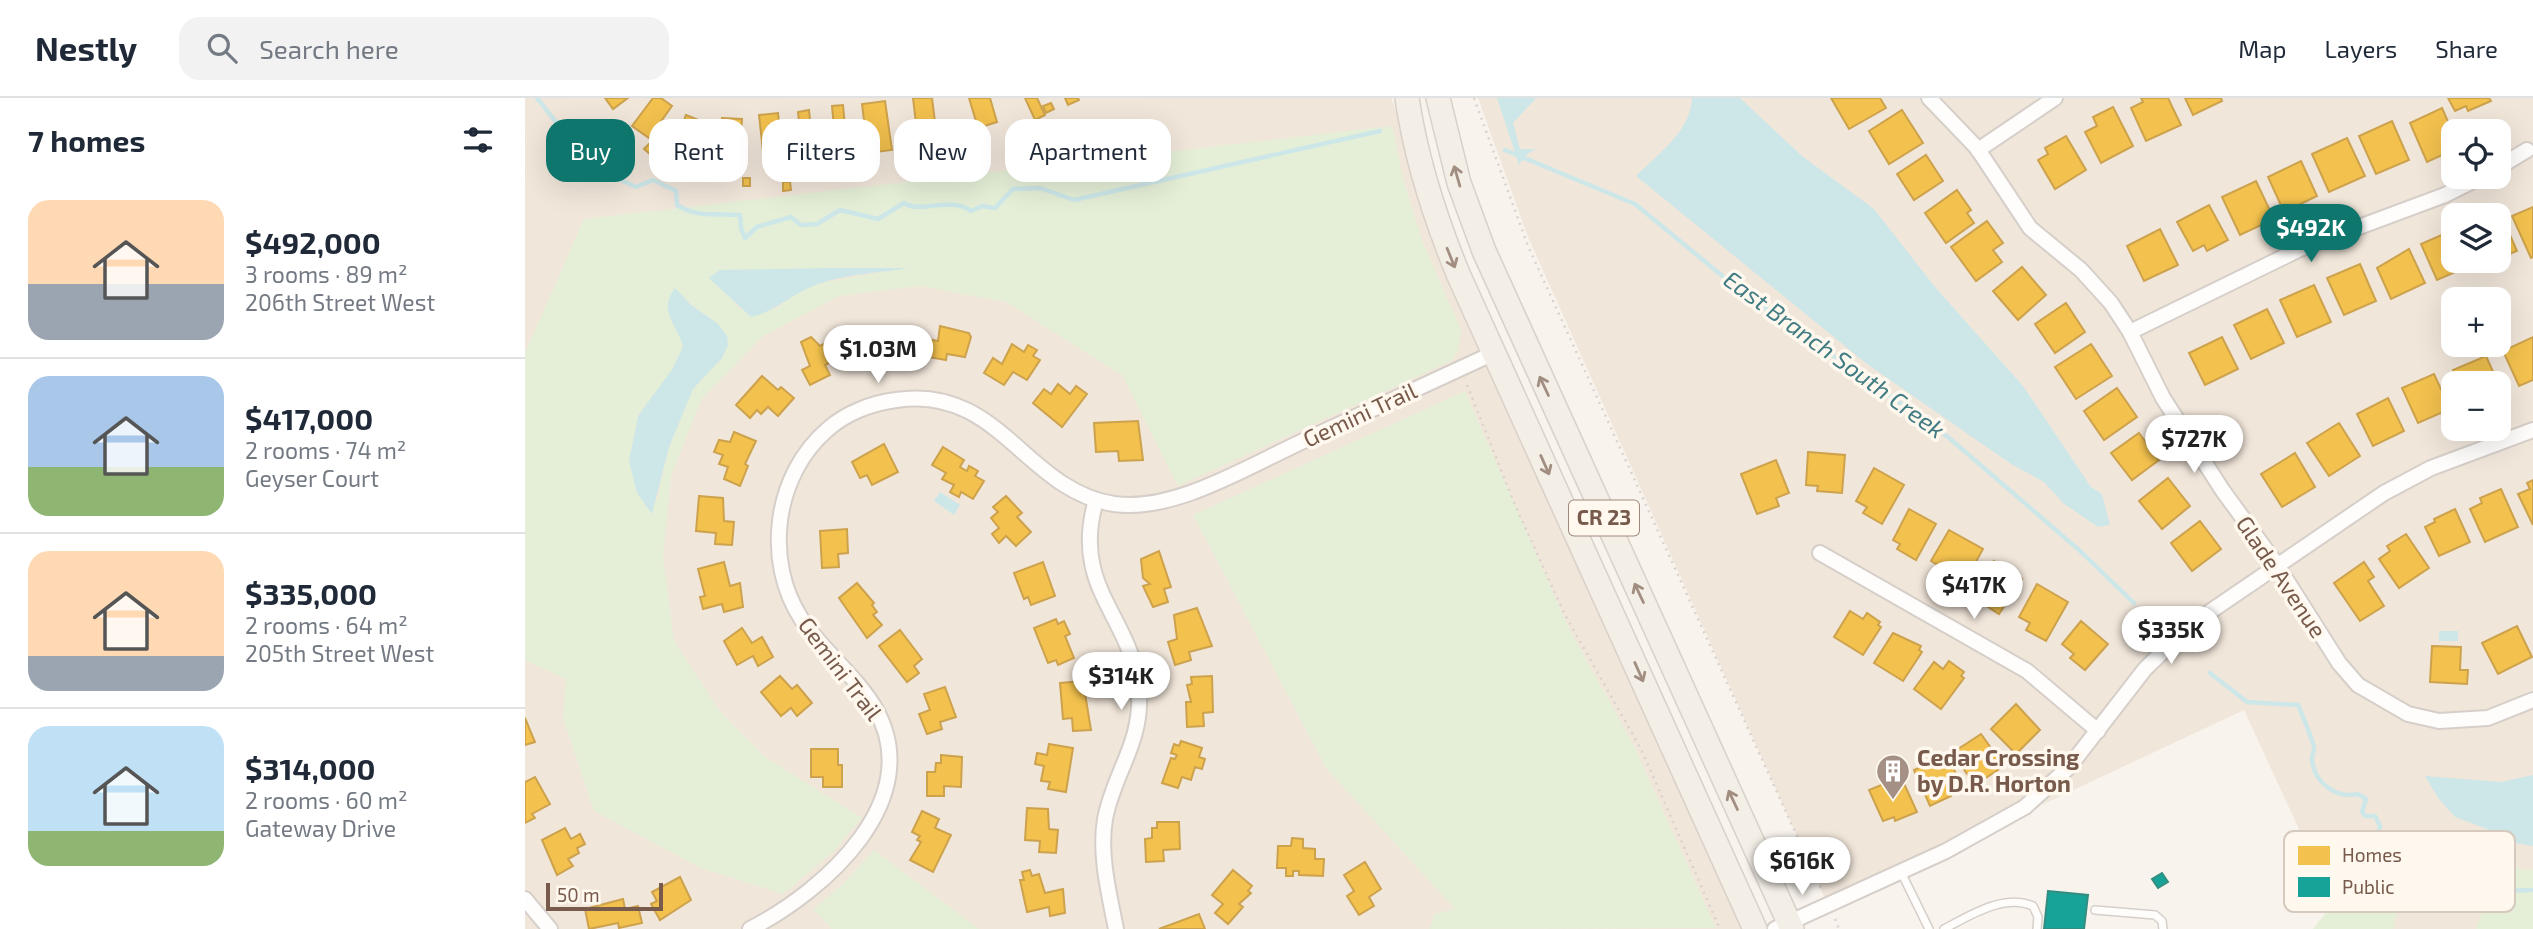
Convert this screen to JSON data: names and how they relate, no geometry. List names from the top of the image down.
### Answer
{
  "streets": {
    "main road": ["CR 23"],
    "street": ["Gemini Trail", "Glade Avenue"]
  },
  "crossings": [
    ["Gemini Trail", "CR 23"]
  ],
  "water": ["East Branch South Creek"],
  "places": {
    "building": ["Cedar Crossing by D.R. Horton"]
  },
  "legend": ["Homes", "Public"],
  "scale_bar": "50 m",
  "page": {
    "header": "Nestly",
    "search": "Search here",
    "nav": ["Map", "Layers", "Share"],
    "heading": "7 homes",
    "map_buttons": ["+", "−"],
    "chip": [
      "Buy",
      "Rent",
      "Filters",
      "New",
      "Apartment"
    ],
    "list": [
      {
        "name": "$492,000",
        "note": "3 rooms · 89 m² · 206th Street West"
      },
      {
        "name": "$417,000",
        "note": "2 rooms · 74 m² · Geyser Court"
      },
      {
        "name": "$335,000",
        "note": "2 rooms · 64 m² · 205th Street West"
      },
      {
        "name": "$314,000",
        "note": "2 rooms · 60 m² · Gateway Drive"
      }
    ],
    "price": [
      "$492K",
      "$1.03M",
      "$727K",
      "$417K",
      "$335K",
      "$314K",
      "$616K"
    ],
    "scale": "50 m"
  }
}
